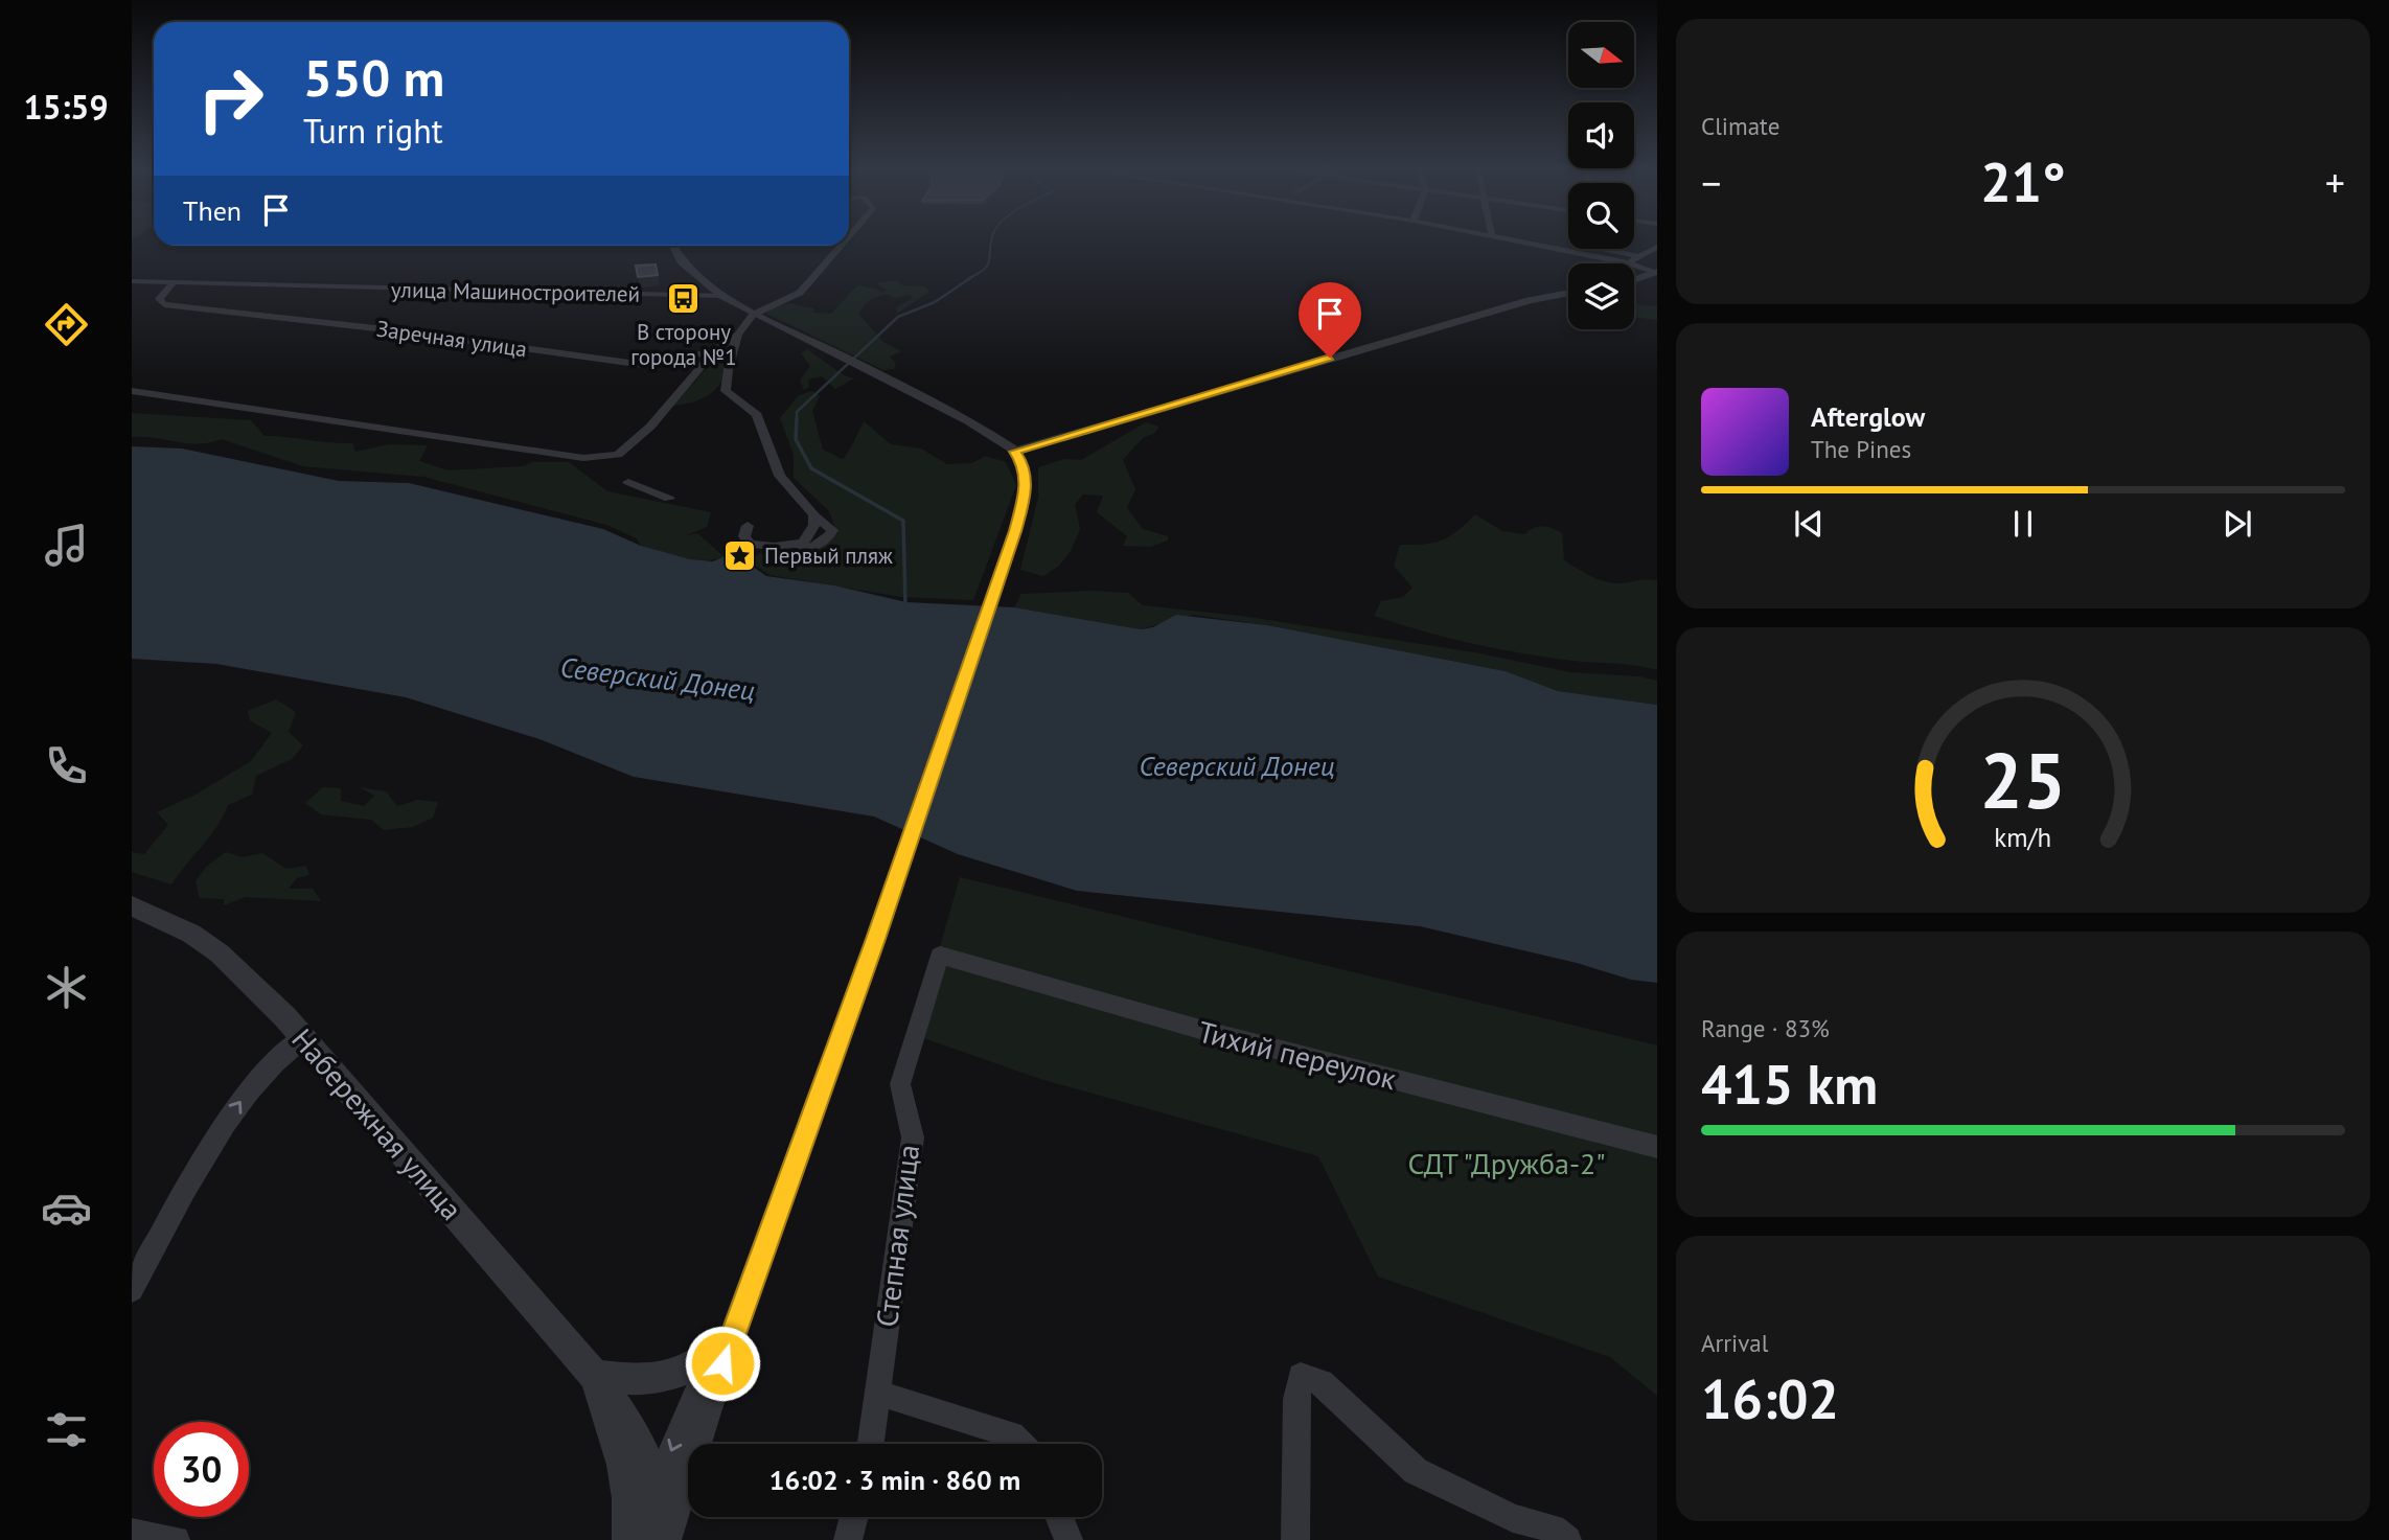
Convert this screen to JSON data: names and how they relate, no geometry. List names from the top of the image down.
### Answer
{
  "streets": {
    "street": [
      "улица Машиностроителей",
      "Заречная улица",
      "Тихий переулок",
      "Набережная улица",
      "Степная улица"
    ]
  },
  "crossings": [
    ["улица Машиностроителей", "Заречная улица"],
    ["Тихий переулок", "Степная улица"]
  ],
  "water": ["Северский Донец"],
  "parks": ["СДТ \"Дружба-2\""],
  "places": {
    "bus stop": ["В сторону города №1"],
    "place": ["Первый пляж"]
  },
  "north": "right",
  "page": {
    "tabs": "15:59",
    "tile": [
      "Climate",
      ["Range · 83%", "415 km"],
      ["Arrival", "16:02"]
    ],
    "turn": ["550 m", "Turn right"],
    "heat": ["−", "21°", "+"],
    "then": "Then",
    "song": ["Afterglow", "The Pines"],
    "limit": "30",
    "trip": "16:02 · 3 min · 860 m",
    "gauge": ["25", "km/h"]
  }
}
